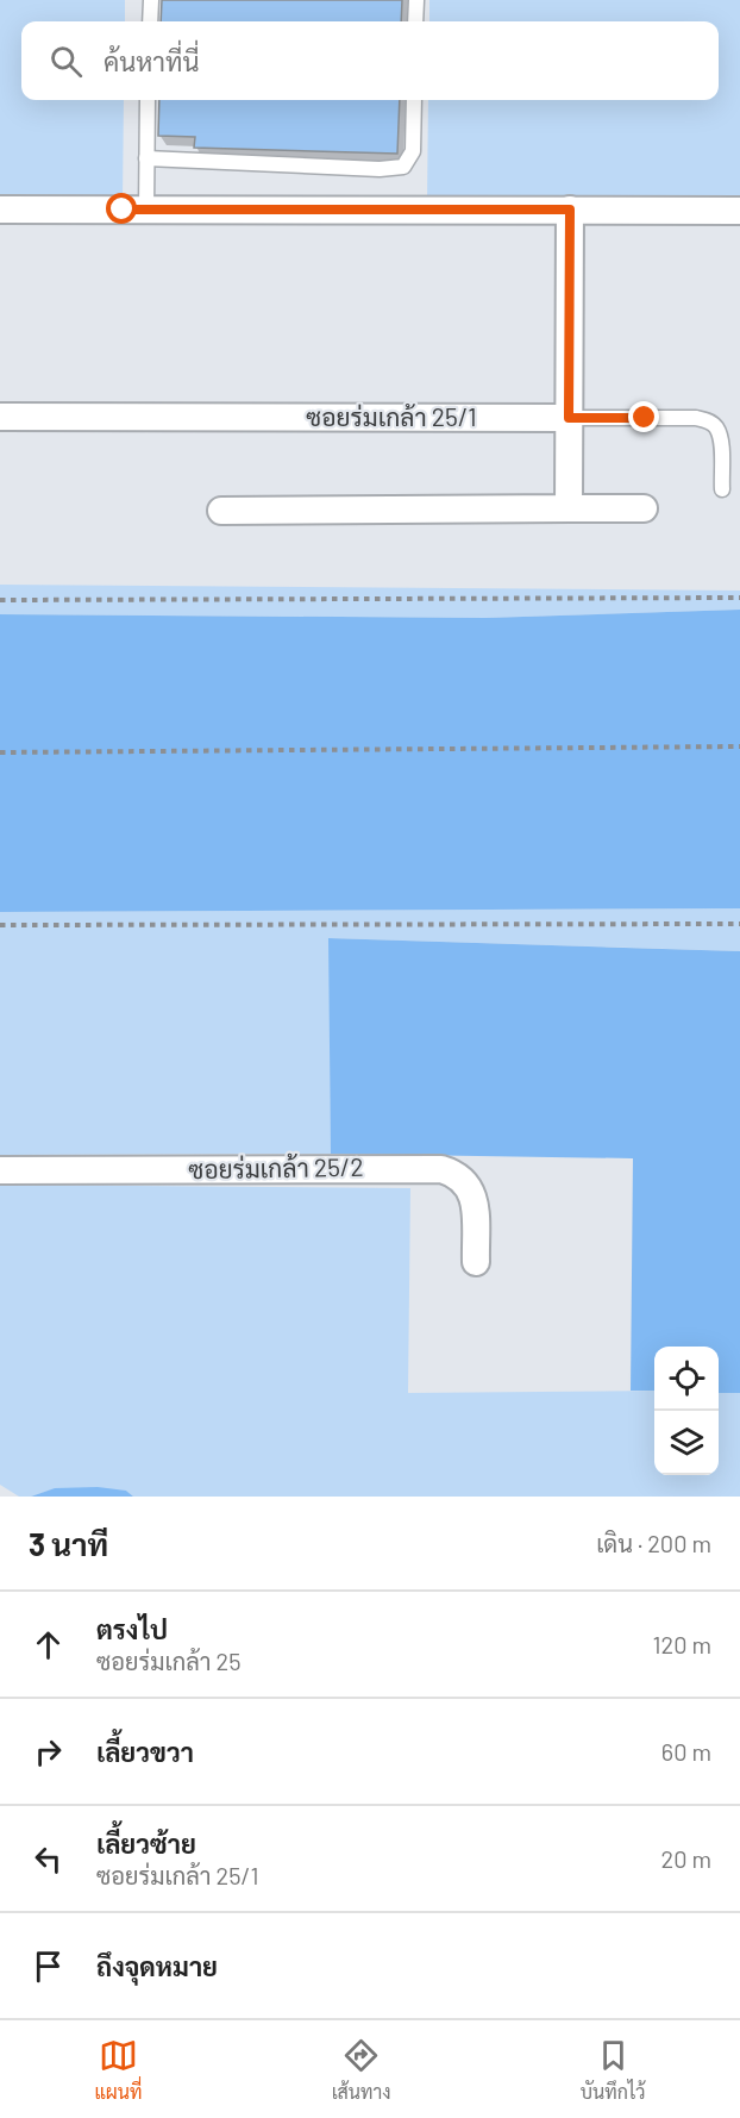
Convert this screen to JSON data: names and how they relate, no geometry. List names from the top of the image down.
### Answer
{
  "streets": {
    "street": ["ซอยร่มเกล้า 25/1", "ซอยร่มเกล้า 25/2"]
  },
  "page": {
    "search": "ค้นหาที่นี่",
    "heading": ["3 นาที", "เดิน · 200 m"],
    "list": [
      ["ตรงไป", "ซอยร่มเกล้า 25", "120 m"],
      ["เลี้ยวขวา", "60 m"],
      ["เลี้ยวซ้าย", "ซอยร่มเกล้า 25/1", "20 m"],
      "ถึงจุดหมาย"
    ],
    "nav": ["แผนที่", "เส้นทาง", "บันทึกไว้"]
  }
}
